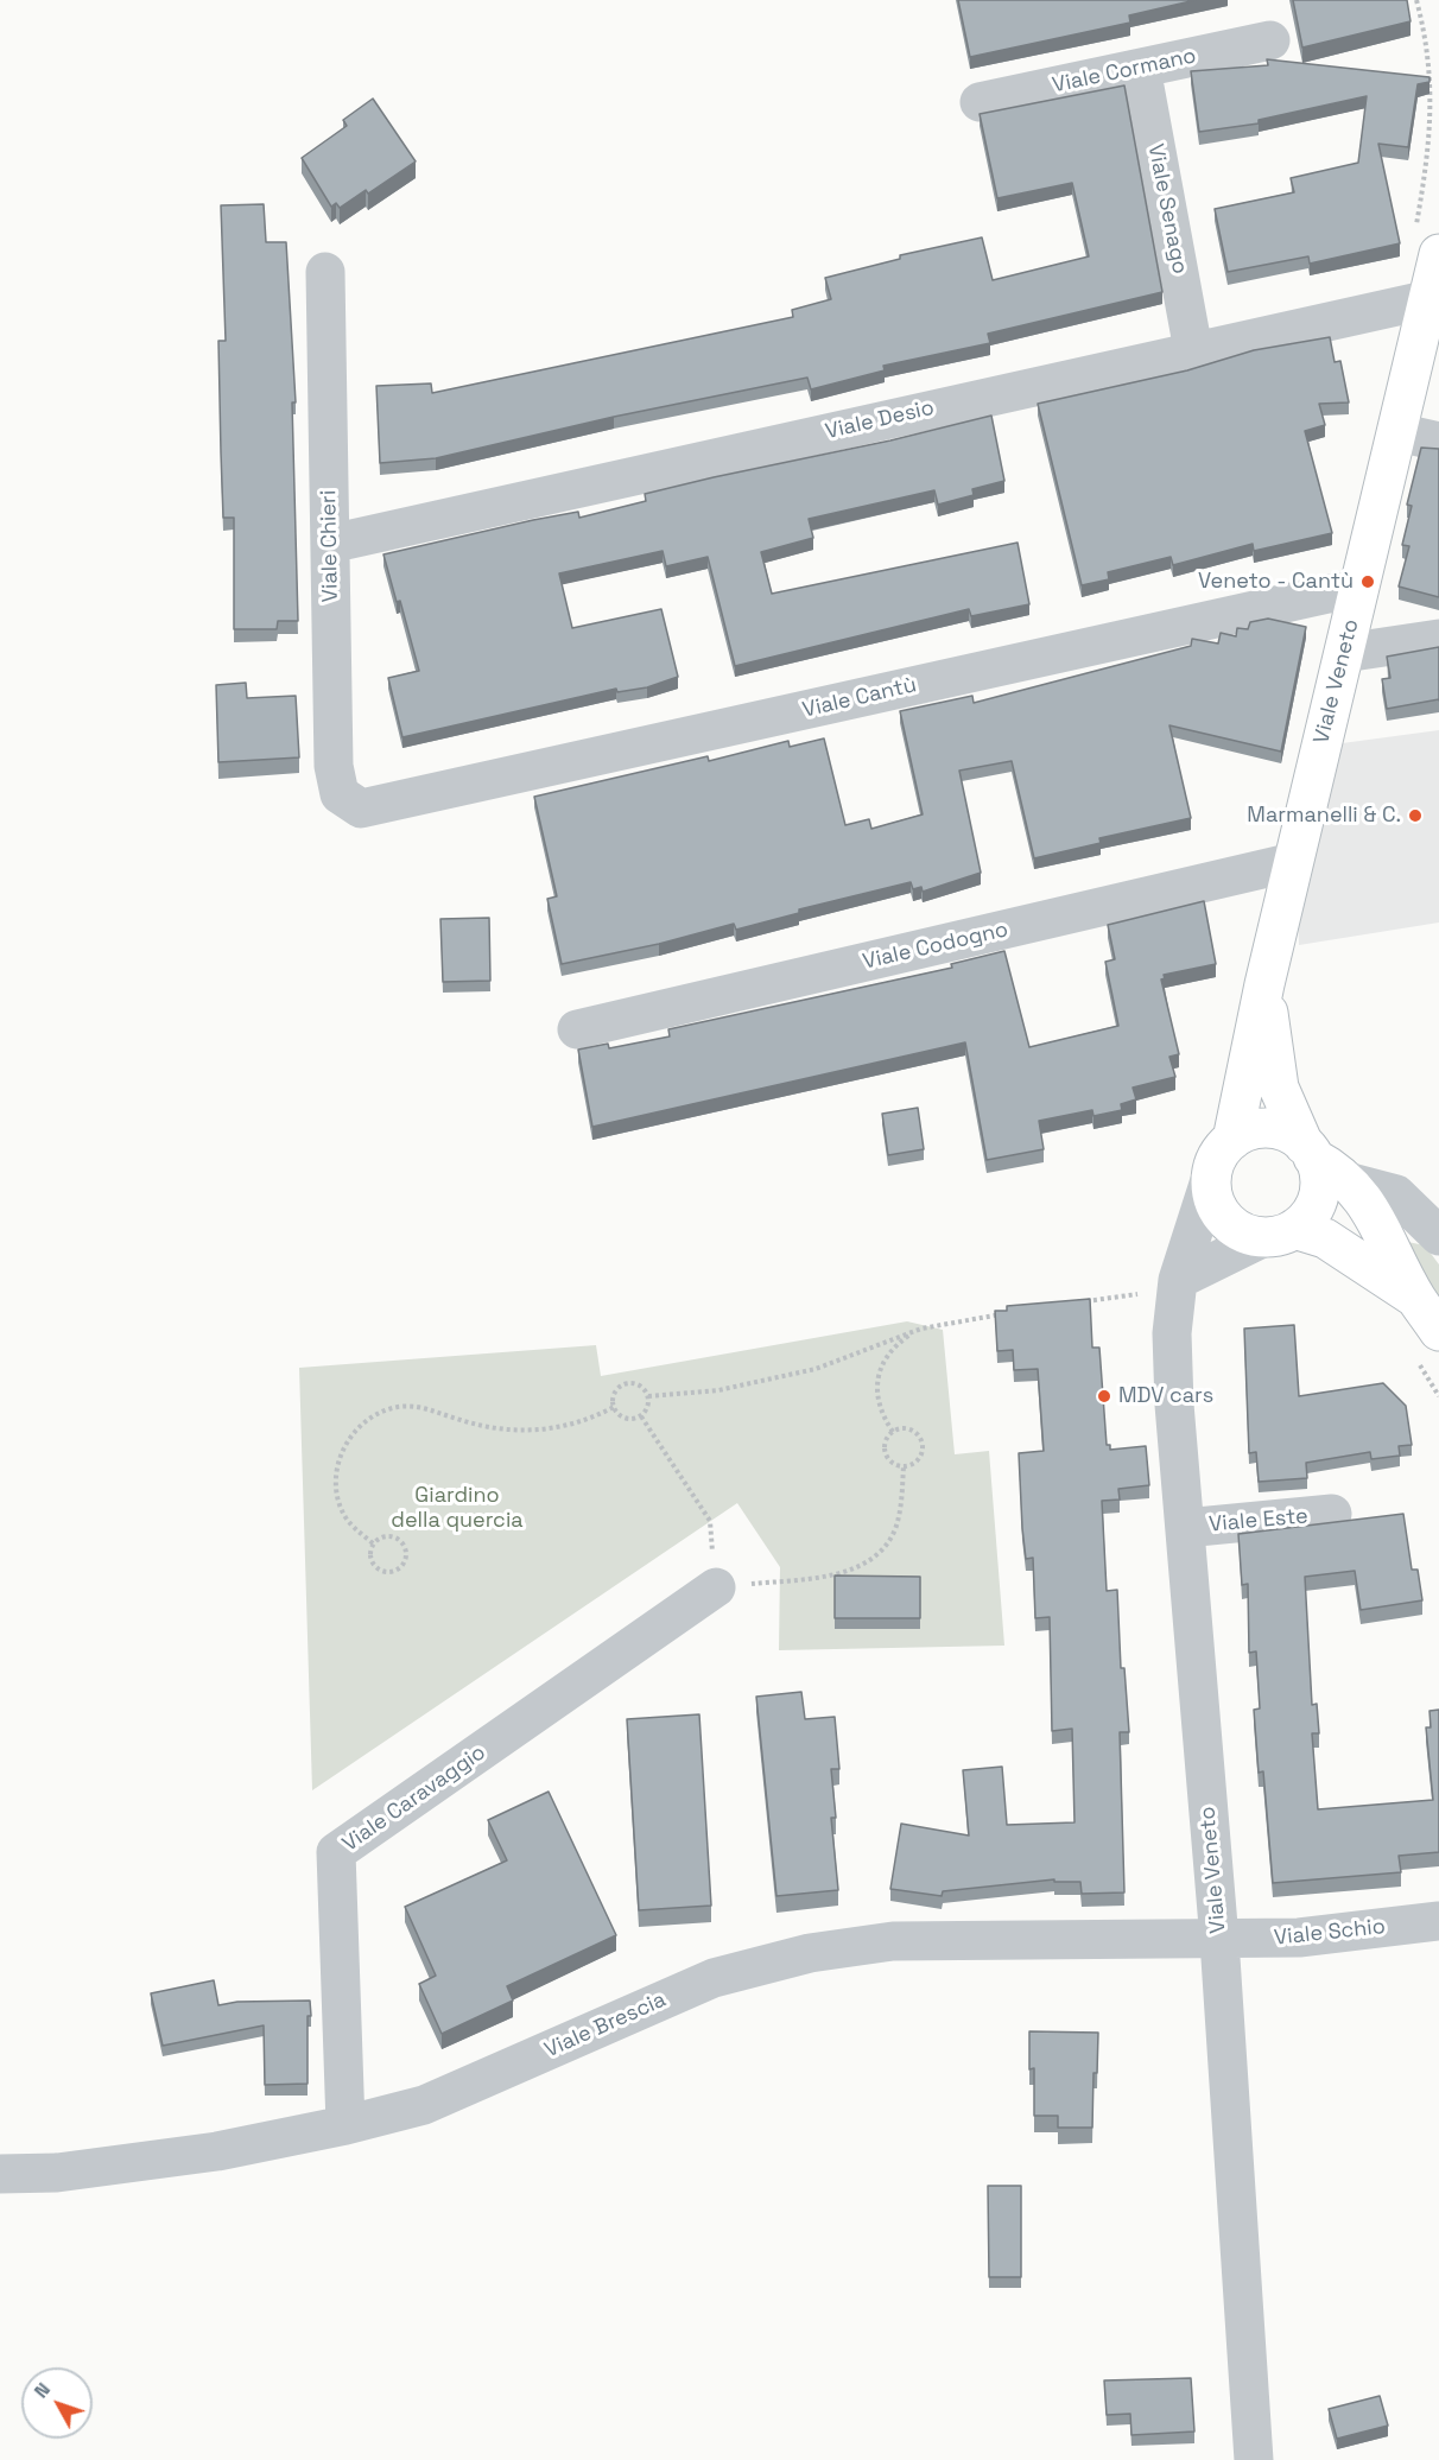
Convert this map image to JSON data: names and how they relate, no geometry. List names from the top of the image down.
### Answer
{
  "streets": {
    "main road": ["Viale Veneto"],
    "street": [
      "Viale Cormano",
      "Viale Senago",
      "Viale Desio",
      "Viale Chieri",
      "Viale Cantù",
      "Viale Codogno",
      "Viale Este",
      "Viale Caravaggio",
      "Viale Schio",
      "Viale Brescia"
    ]
  },
  "crossings": [
    ["Viale Cormano", "Viale Senago"],
    ["Viale Senago", "Viale Desio"],
    ["Viale Desio", "Viale Chieri"],
    ["Viale Desio", "Viale Veneto"],
    ["Viale Chieri", "Viale Cantù"],
    ["Viale Veneto", "Viale Cantù"],
    ["Viale Veneto", "Viale Codogno"],
    ["Viale Veneto", "Viale Este"],
    ["Viale Veneto", "Viale Schio"],
    ["Viale Veneto", "Viale Brescia"],
    ["Viale Caravaggio", "Viale Brescia"],
    ["Viale Schio", "Viale Brescia"]
  ],
  "parks": ["Giardino della quercia"],
  "places": ["Veneto - Cantù", "Marmanelli & C.", "MDV cars"],
  "north": "top left"
}
